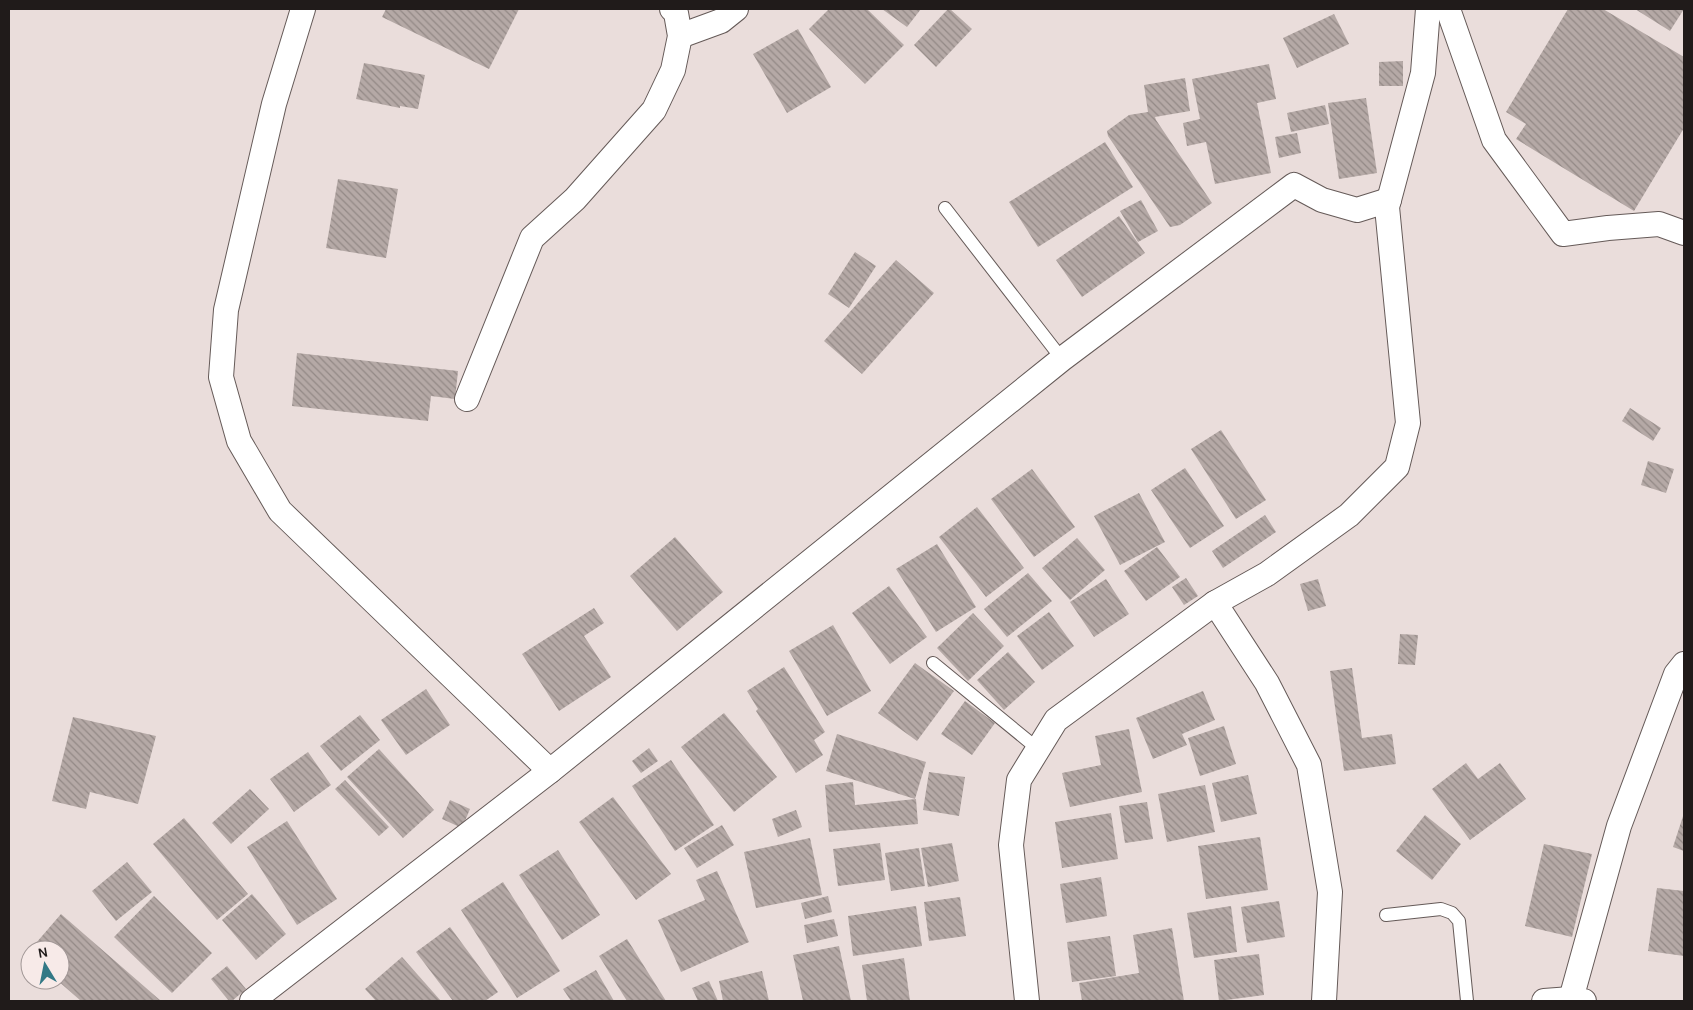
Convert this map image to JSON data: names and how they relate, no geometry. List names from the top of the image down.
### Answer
{
  "north": "top"
}
